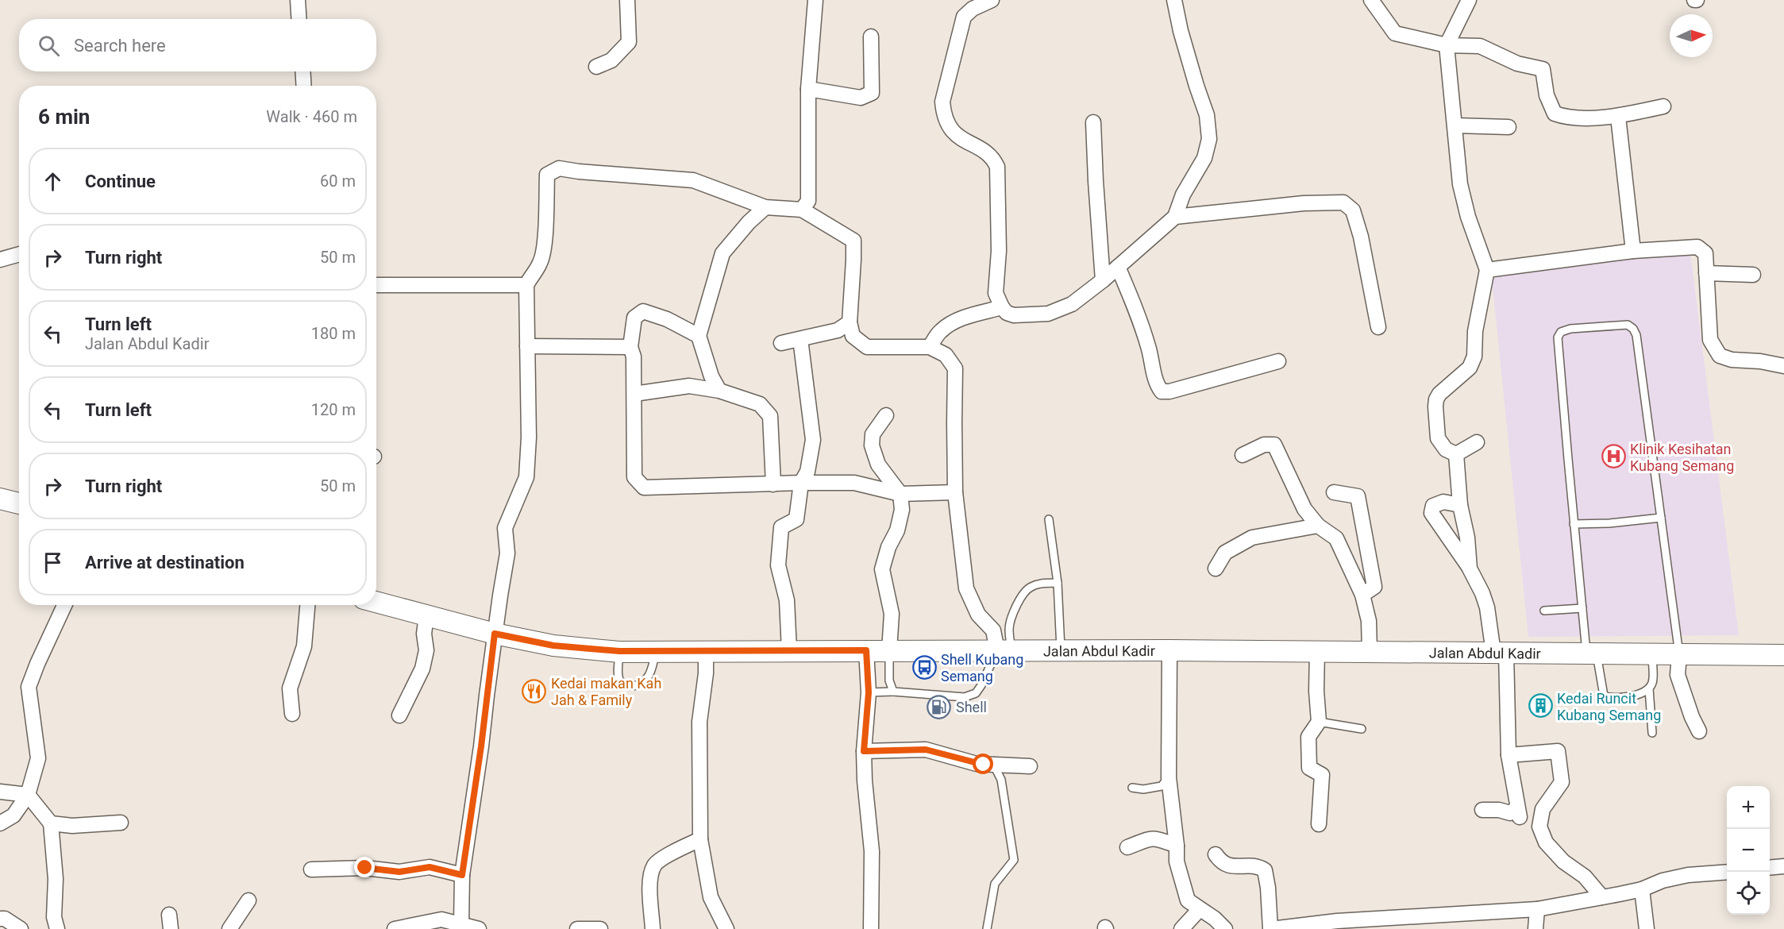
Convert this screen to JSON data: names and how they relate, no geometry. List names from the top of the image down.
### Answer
{
  "streets": {
    "main road": ["Jalan Abdul Kadir"]
  },
  "places": {
    "hospital": ["Klinik Kesihatan Kubang Semang"],
    "bus stop": ["Shell Kubang Semang"],
    "restaurant": ["Kedai makan Kah Jah & Family"],
    "building": ["Kedai Runcit Kubang Semang"],
    "fuel station": ["Shell"]
  },
  "north": "right",
  "page": {
    "search": "Search here",
    "heading": ["6 min", "Walk · 460 m"],
    "list": [
      ["Continue", "60 m"],
      ["Turn right", "50 m"],
      ["Turn left", "Jalan Abdul Kadir", "180 m"],
      ["Turn left", "120 m"],
      ["Turn right", "50 m"],
      "Arrive at destination"
    ],
    "map_buttons": ["+", "−"]
  }
}
